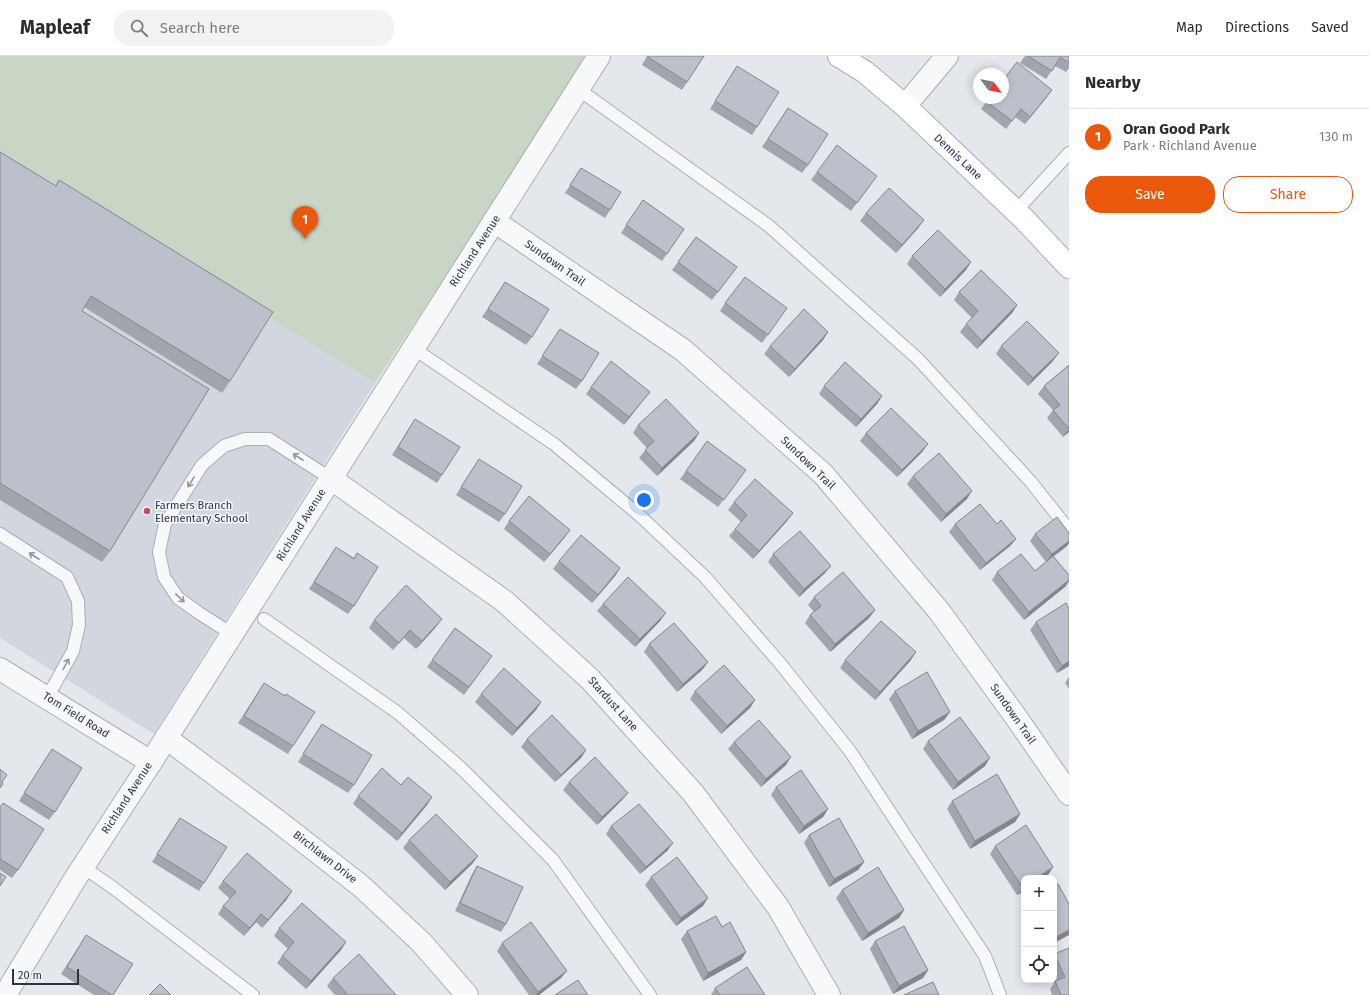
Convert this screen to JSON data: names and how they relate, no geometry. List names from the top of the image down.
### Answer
{
  "streets": {
    "street": [
      "Dennis Lane",
      "Richland Avenue",
      "Sundown Trail",
      "Stardust Lane",
      "Tom Field Road",
      "Birchlawn Drive"
    ]
  },
  "crossings": [
    ["Richland Avenue", "Sundown Trail"],
    ["Richland Avenue", "Stardust Lane"],
    ["Richland Avenue", "Tom Field Road"],
    ["Richland Avenue", "Birchlawn Drive"]
  ],
  "places": ["Farmers Branch Elementary School"],
  "scale_bar": "20 m",
  "north": "bottom right",
  "page": {
    "header": "Mapleaf",
    "search": "Search here",
    "nav": ["Map", "Directions", "Saved"],
    "heading": "Nearby",
    "list": [
      {
        "mark": "1",
        "name": "Oran Good Park",
        "note": "Park · Richland Avenue",
        "value": "130 m"
      }
    ],
    "buttons": ["Save", "Share"],
    "pins": "1",
    "map_buttons": ["+", "−"],
    "scale": "20 m"
  }
}
